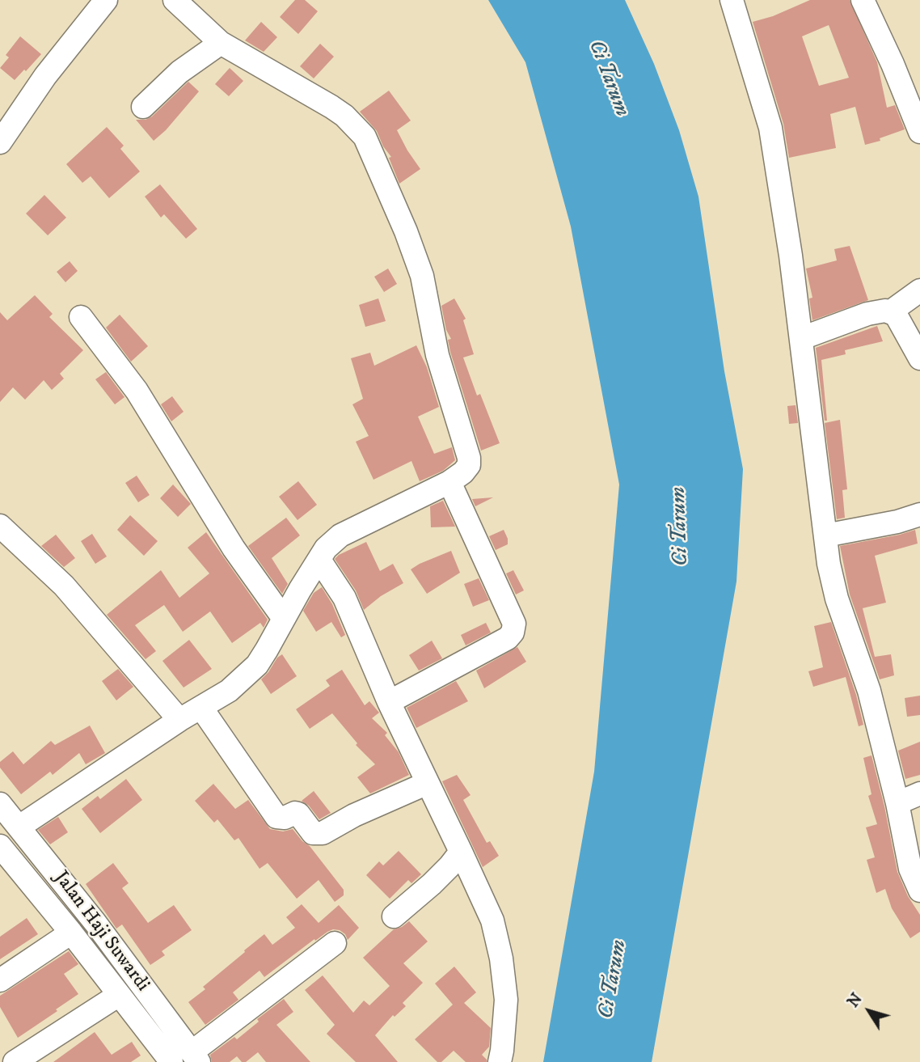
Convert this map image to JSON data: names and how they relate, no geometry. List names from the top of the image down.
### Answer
{
  "streets": {
    "street": ["Jalan Haji Suwardi"]
  },
  "water": ["Ci Tarum"],
  "north": "top left"
}
